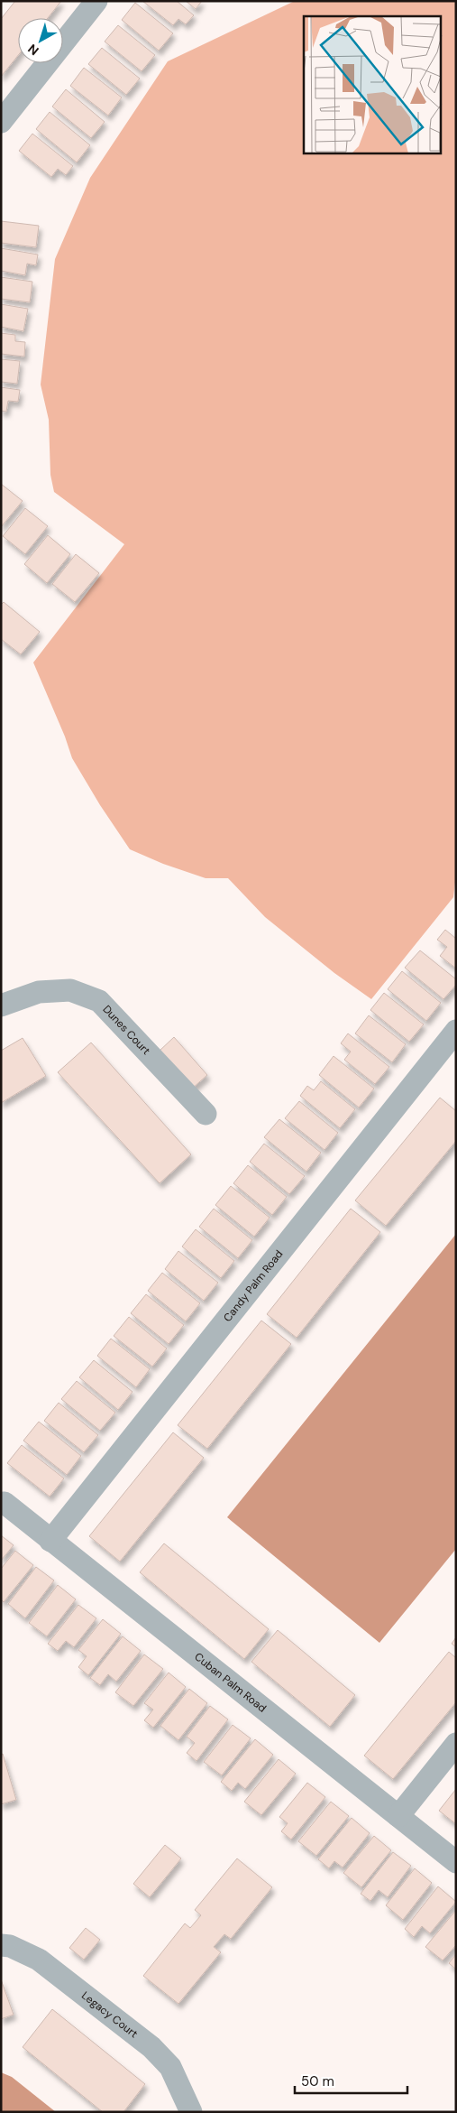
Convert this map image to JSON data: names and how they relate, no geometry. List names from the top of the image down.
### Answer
{
  "streets": {
    "street": [
      "Dunes Court",
      "Candy Palm Road",
      "Cuban Palm Road",
      "Legacy Court"
    ]
  },
  "crossings": [
    ["Candy Palm Road", "Cuban Palm Road"]
  ],
  "scale_bar": "50 m",
  "north": "bottom left"
}
